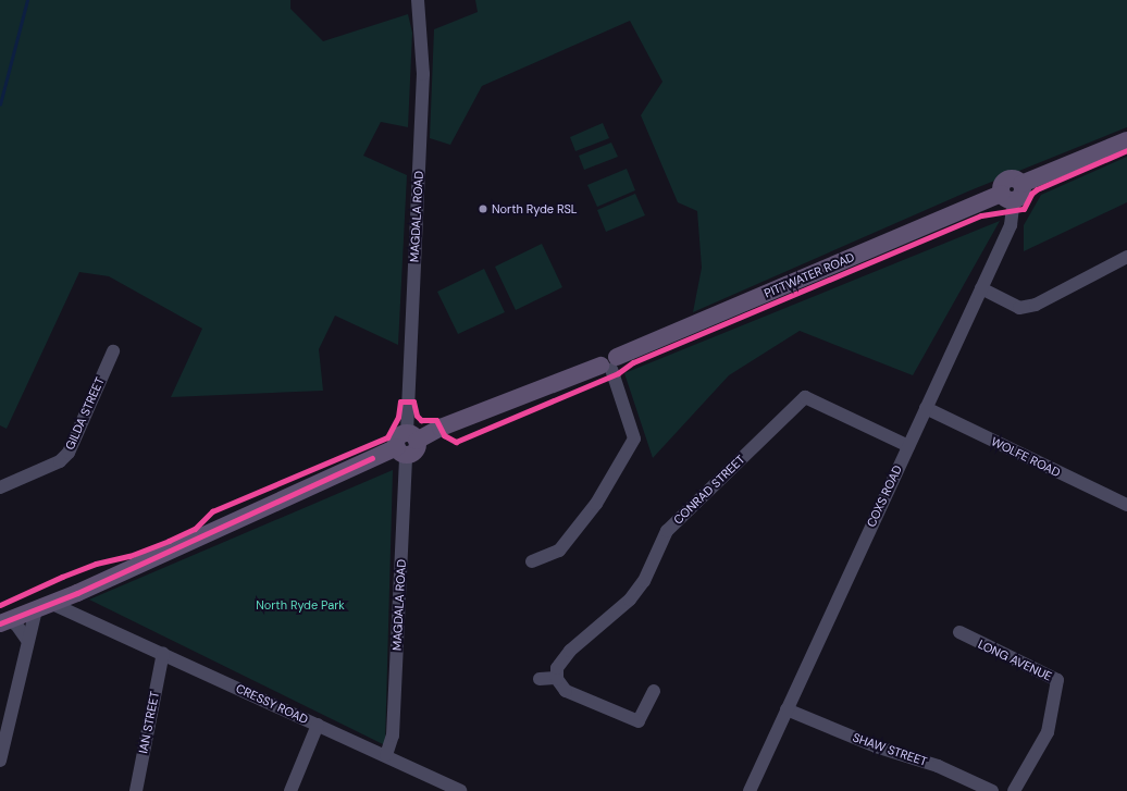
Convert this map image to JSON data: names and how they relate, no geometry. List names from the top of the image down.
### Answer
{
  "streets": {
    "main road": ["PITTWATER ROAD"],
    "street": [
      "MAGDALA ROAD",
      "GILDA STREET",
      "WOLFE ROAD",
      "CONRAD STREET",
      "COXS ROAD",
      "LONG AVENUE",
      "CRESSY ROAD",
      "IAN STREET",
      "SHAW STREET"
    ]
  },
  "crossings": [
    ["MAGDALA ROAD", "PITTWATER ROAD"],
    ["MAGDALA ROAD", "CRESSY ROAD"],
    ["PITTWATER ROAD", "COXS ROAD"],
    ["PITTWATER ROAD", "CRESSY ROAD"],
    ["WOLFE ROAD", "COXS ROAD"],
    ["CONRAD STREET", "COXS ROAD"],
    ["COXS ROAD", "SHAW STREET"],
    ["CRESSY ROAD", "IAN STREET"]
  ],
  "parks": ["North Ryde Park"],
  "places": ["North Ryde RSL"]
}
